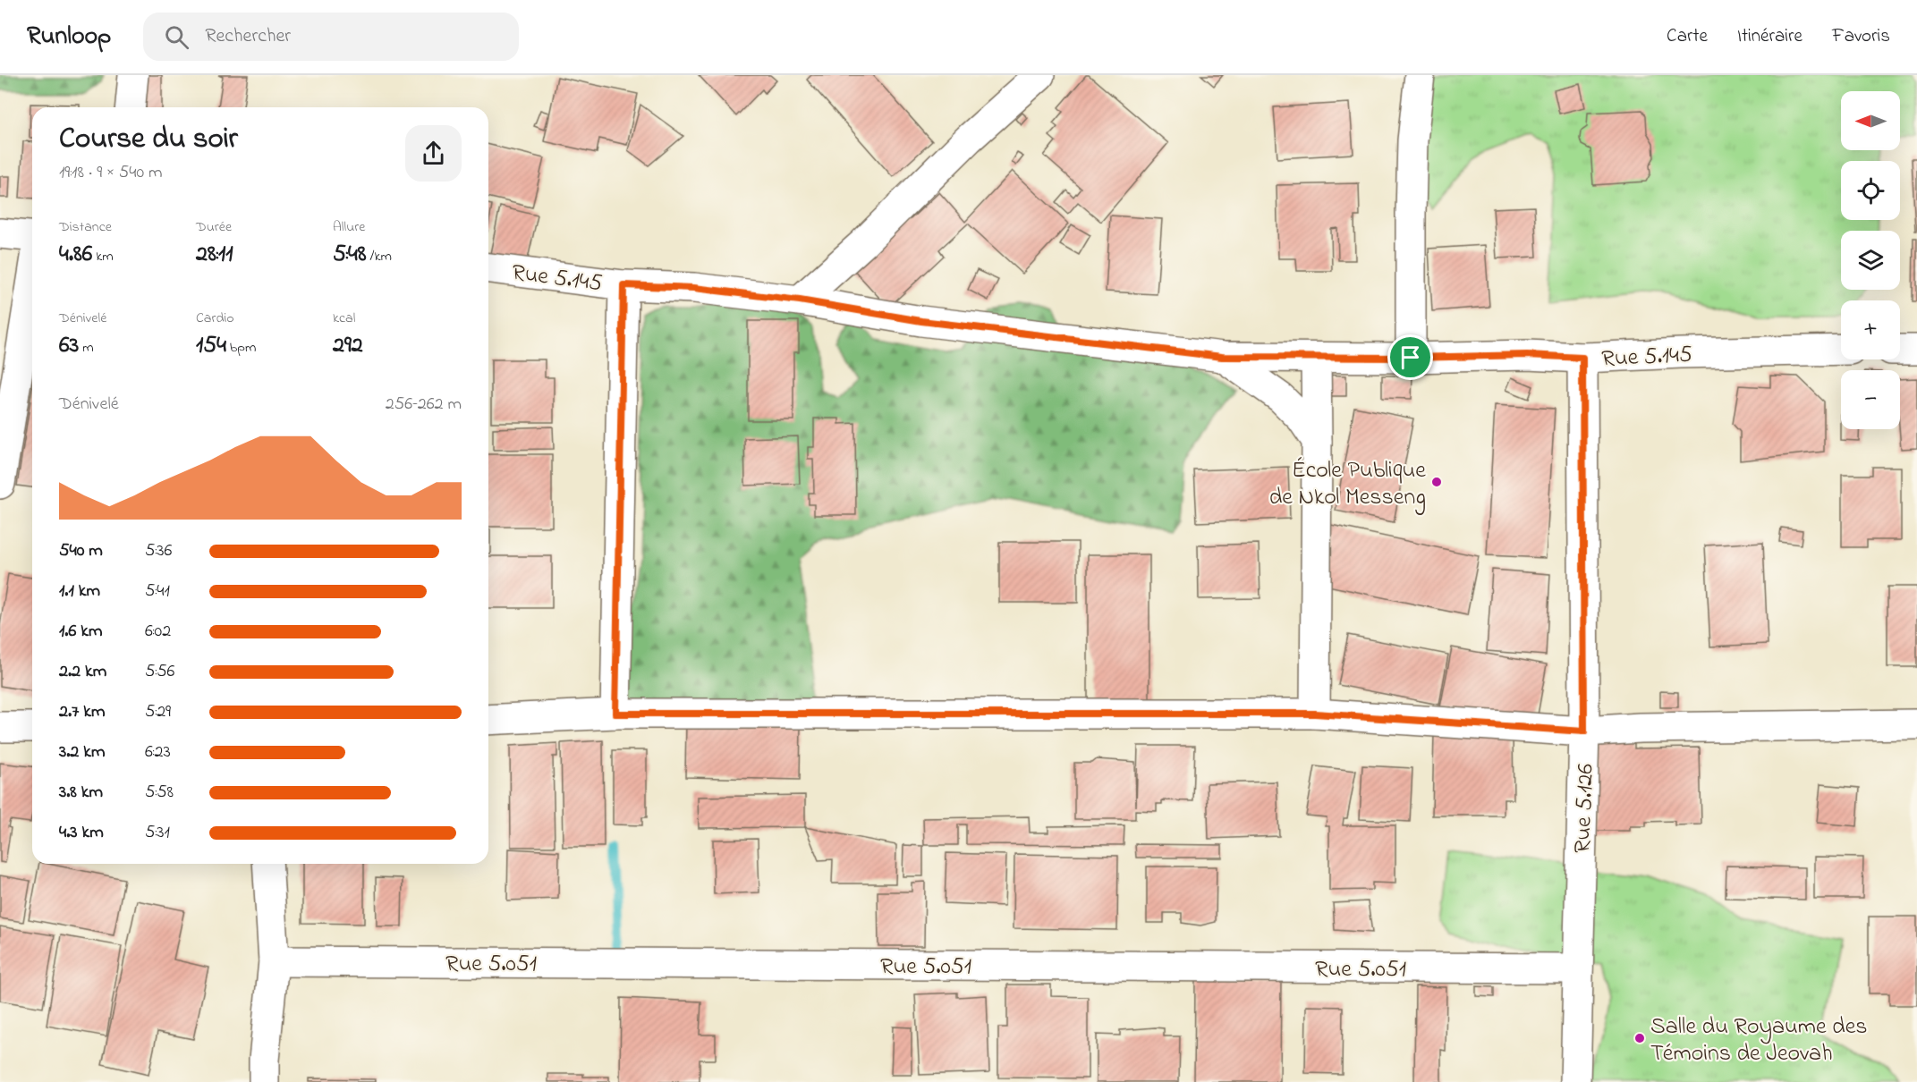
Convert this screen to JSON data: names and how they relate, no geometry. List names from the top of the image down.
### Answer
{
  "streets": {
    "street": ["Rue 5.145", "Rue 5.126", "Rue 5.051"]
  },
  "crossings": [
    ["Rue 5.126", "Rue 5.051"]
  ],
  "places": ["École Publique de Nkol Messeng", "Salle du Royaume des Témoins de Jeovah"],
  "north": "left",
  "page": {
    "header": "Runloop",
    "search": "Rechercher",
    "nav": ["Carte", "Itinéraire", "Favoris"],
    "map_buttons": ["+", "−"],
    "heading": ["Course du soir", "19:18 · 9 × 540 m"],
    "stats": [
      ["Distance", "4.86 km"],
      ["Durée", "28:11"],
      ["Allure", "5:48 /km"],
      ["Dénivelé", "63 m"],
      ["Cardio", "154 bpm"],
      ["kcal", "292"]
    ],
    "chart": ["Dénivelé", "256–262 m"],
    "list": [
      {
        "name": "540 m",
        "note": "5:36"
      },
      {
        "name": "1.1 km",
        "note": "5:41"
      },
      {
        "name": "1.6 km",
        "note": "6:02"
      },
      {
        "name": "2.2 km",
        "note": "5:56"
      },
      {
        "name": "2.7 km",
        "note": "5:29"
      },
      {
        "name": "3.2 km",
        "note": "6:23"
      },
      {
        "name": "3.8 km",
        "note": "5:58"
      },
      {
        "name": "4.3 km",
        "note": "5:31"
      }
    ]
  }
}
